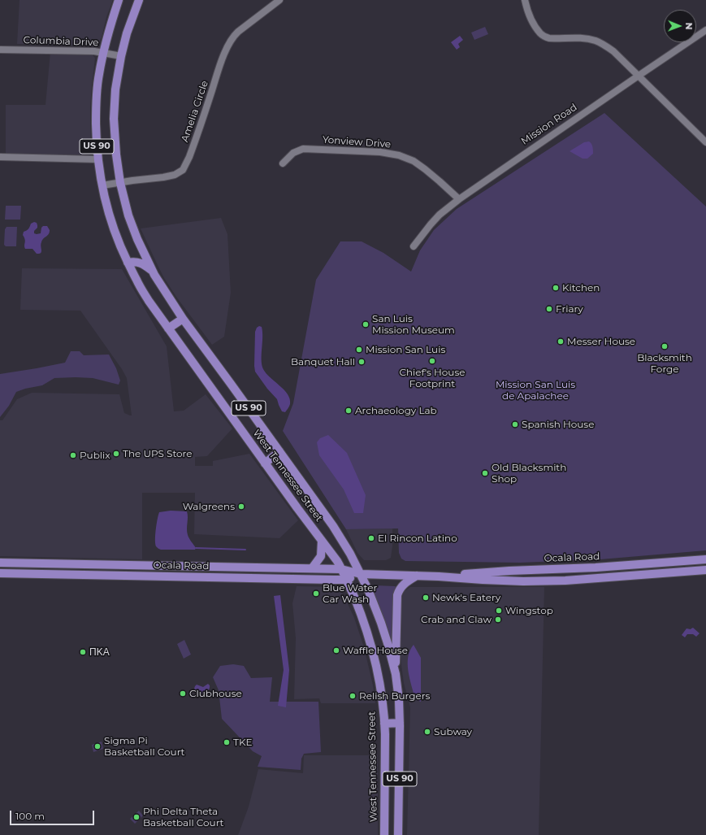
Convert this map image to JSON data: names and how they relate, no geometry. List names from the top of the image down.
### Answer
{
  "streets": {
    "main road": ["US 90", "West Tennessee Street", "Ocala Road"],
    "street": [
      "Columbia Drive",
      "Amelia Circle",
      "Mission Road",
      "Yonview Drive"
    ]
  },
  "crossings": [
    ["Columbia Drive", "West Tennessee Street"],
    ["Amelia Circle", "West Tennessee Street"],
    ["Mission Road", "Yonview Drive"],
    ["West Tennessee Street", "Ocala Road"]
  ],
  "parks": ["Mission San Luis de Apalachee"],
  "places": [
    "Kitchen",
    "Friary",
    "San Luis Mission Museum",
    "Messer House",
    "Blacksmith Forge",
    "Mission San Luis",
    "Chief's House Footprint",
    "Banquet Hall",
    "Archaeology Lab",
    "Spanish House",
    "The UPS Store",
    "Publix",
    "Old Blacksmith Shop",
    "Walgreens",
    "El Rincon Latino",
    "Blue Water Car Wash",
    "Newk's Eatery",
    "Wingstop",
    "Crab and Claw",
    "Waffle House",
    "ΠΚΑ",
    "Clubhouse",
    "Relish Burgers",
    "Subway",
    "TKE",
    "Sigma Pi Basketball Court",
    "Phi Delta Theta Basketball Court"
  ],
  "scale_bar": "100 m",
  "north": "right"
}
